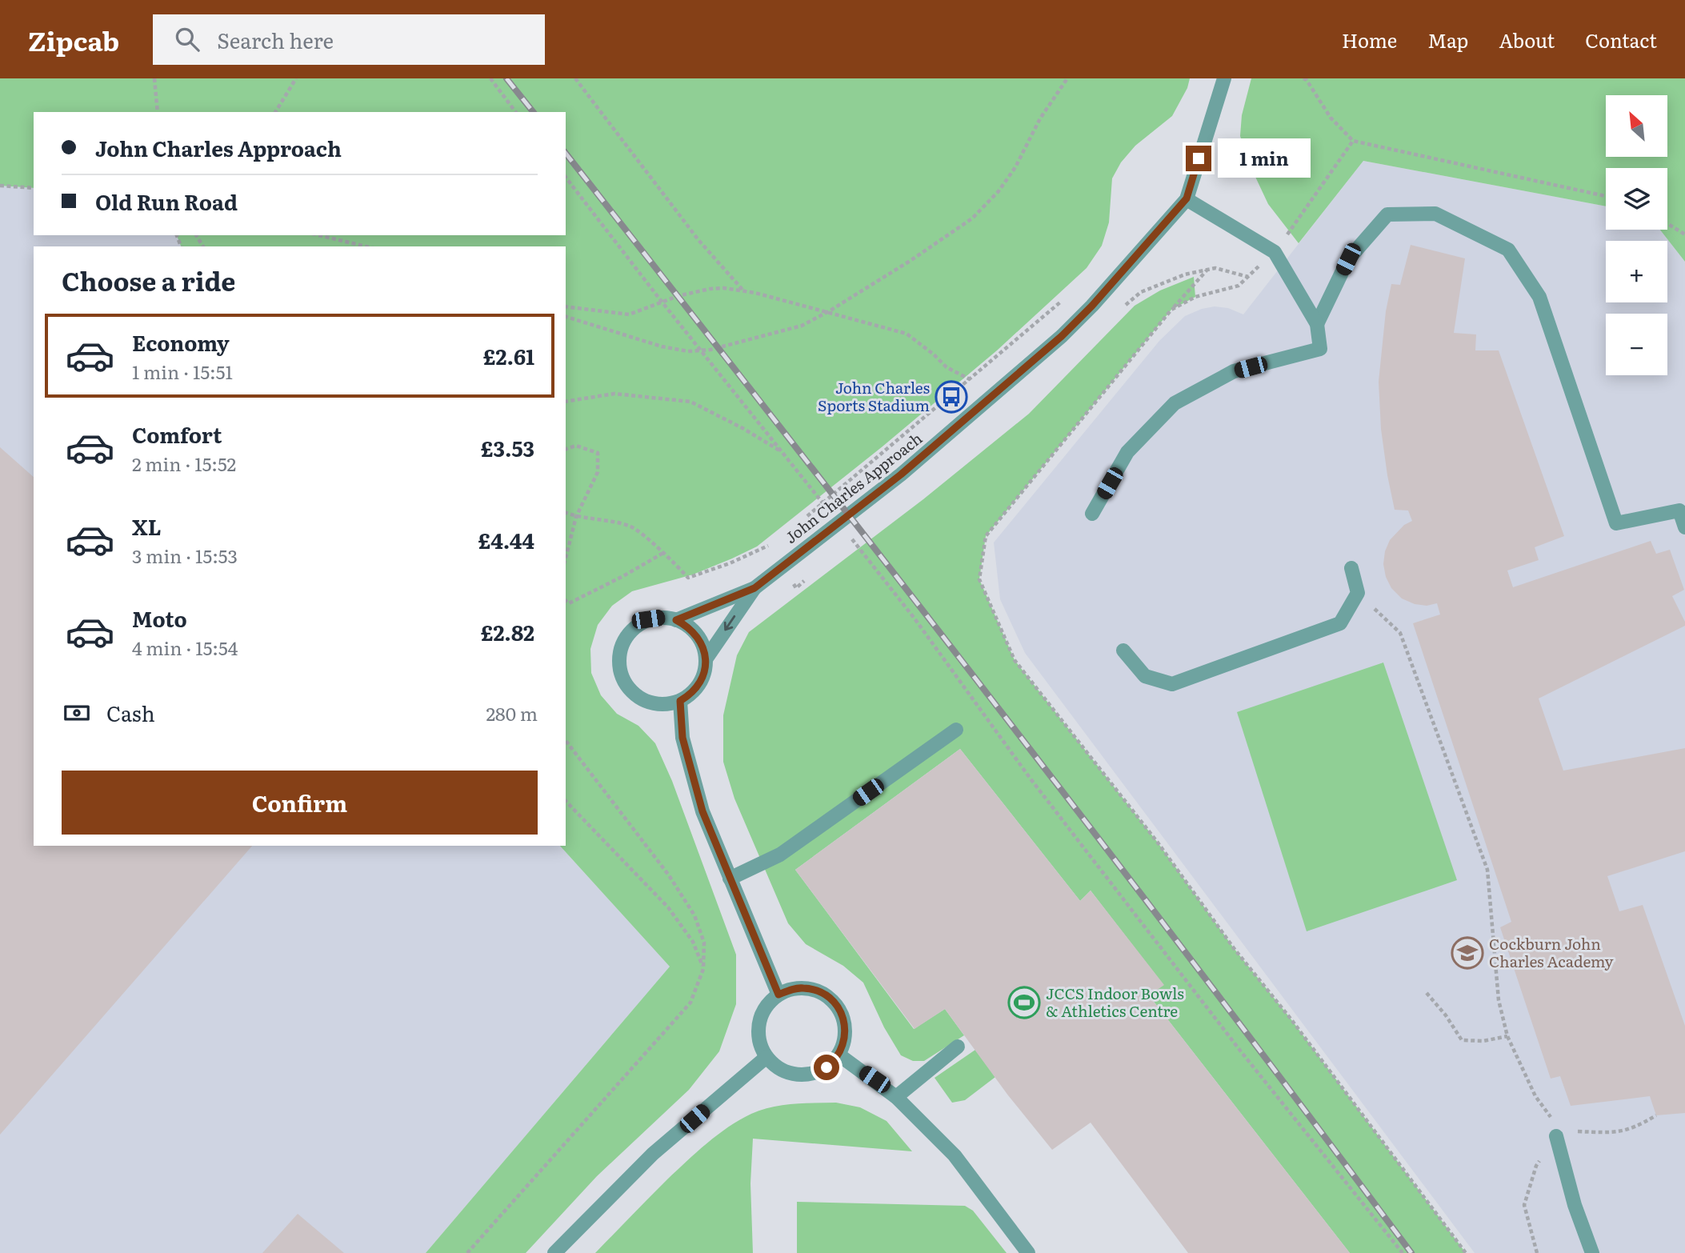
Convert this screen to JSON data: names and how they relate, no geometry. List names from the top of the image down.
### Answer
{
  "streets": {
    "street": ["John Charles Approach"]
  },
  "places": {
    "bus stop": ["John Charles Sports Stadium"],
    "school or university": ["Cockburn John Charles Academy"],
    "sports": ["JCCS Indoor Bowls & Athletics Centre"]
  },
  "north": "top left",
  "page": {
    "header": "Zipcab",
    "search": "Search here",
    "nav": [
      "Home",
      "Map",
      "About",
      "Contact"
    ],
    "map_buttons": ["+", "−"],
    "banner": ["John Charles Approach", "Old Run Road"],
    "bubble": "1 min",
    "heading": "Choose a ride",
    "list": [
      {
        "name": "Economy",
        "note": "1 min · 15:51",
        "value": "£2.61"
      },
      {
        "name": "Comfort",
        "note": "2 min · 15:52",
        "value": "£3.53"
      },
      {
        "name": "XL",
        "note": "3 min · 15:53",
        "value": "£4.44"
      },
      {
        "name": "Moto",
        "note": "4 min · 15:54",
        "value": "£2.82"
      }
    ],
    "pay": ["Cash", "280 m"],
    "buttons": "Confirm"
  }
}
